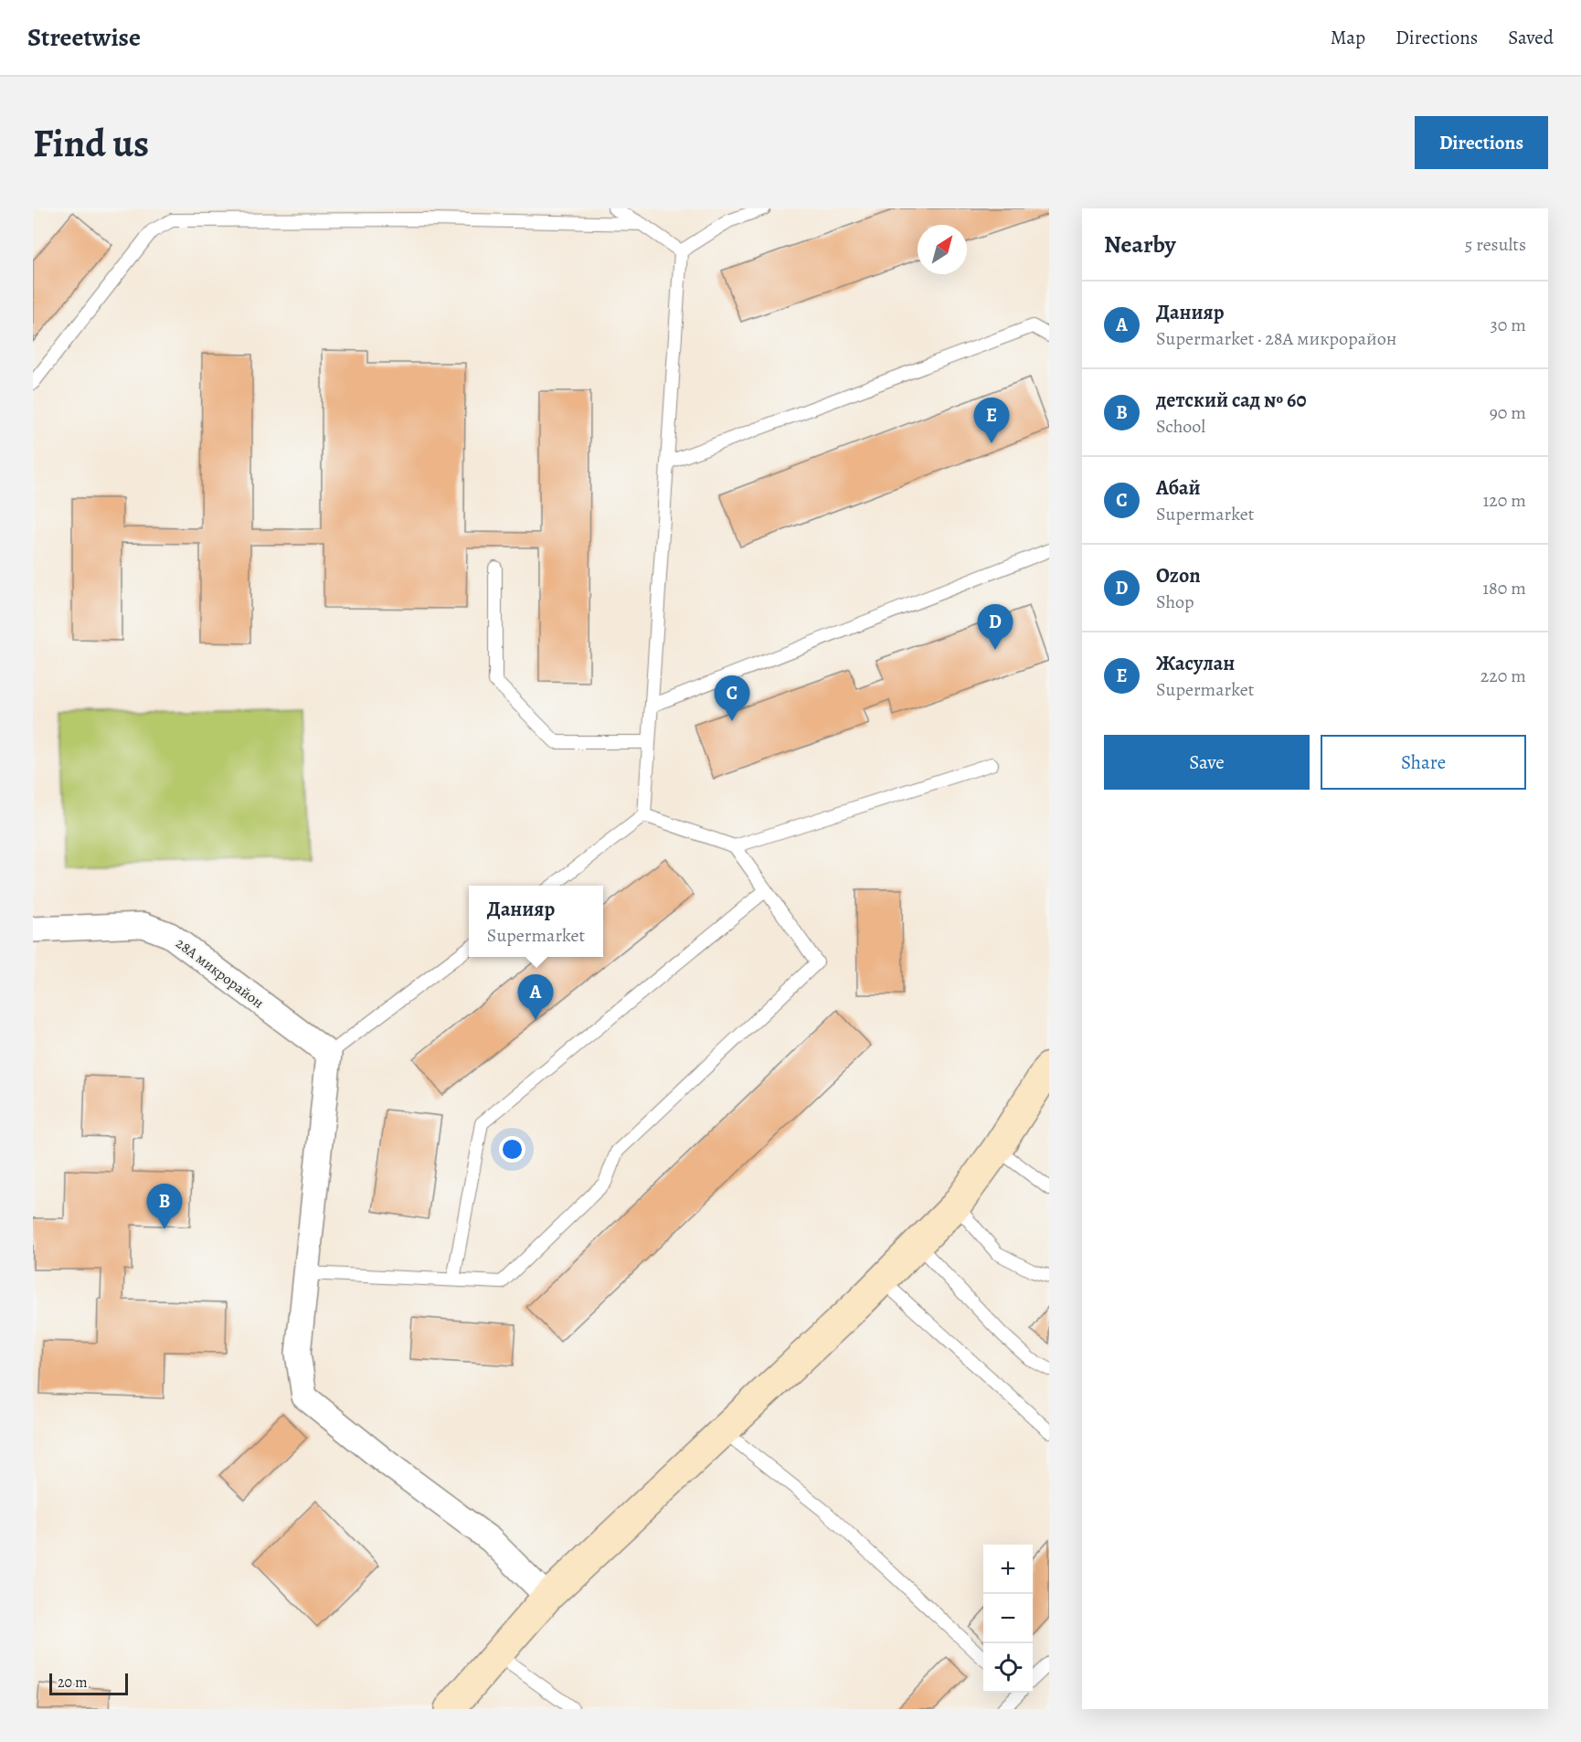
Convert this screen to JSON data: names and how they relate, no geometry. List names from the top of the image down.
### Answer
{
  "streets": {
    "street": ["28А микрорайон"]
  },
  "scale_bar": "20 m",
  "north": "top right",
  "page": {
    "header": "Streetwise",
    "nav": ["Map", "Directions", "Saved"],
    "buttons": [
      "Directions",
      ["Save", "Share"]
    ],
    "title": "Find us",
    "heading": ["Nearby", "5 results"],
    "list": [
      {
        "mark": "A",
        "name": "Данияр",
        "note": "Supermarket · 28А микрорайон",
        "value": "30 m"
      },
      {
        "mark": "B",
        "name": "детский сад № 60",
        "note": "School",
        "value": "90 m"
      },
      {
        "mark": "C",
        "name": "Абай",
        "note": "Supermarket",
        "value": "120 m"
      },
      {
        "mark": "D",
        "name": "Ozon",
        "note": "Shop",
        "value": "180 m"
      },
      {
        "mark": "E",
        "name": "Жасулан",
        "note": "Supermarket",
        "value": "220 m"
      }
    ],
    "pins": [
      "E",
      "D",
      "C",
      "A",
      "B"
    ],
    "popup": ["Данияр", "Supermarket"],
    "map_buttons": ["+", "−"],
    "scale": "20 m"
  }
}
